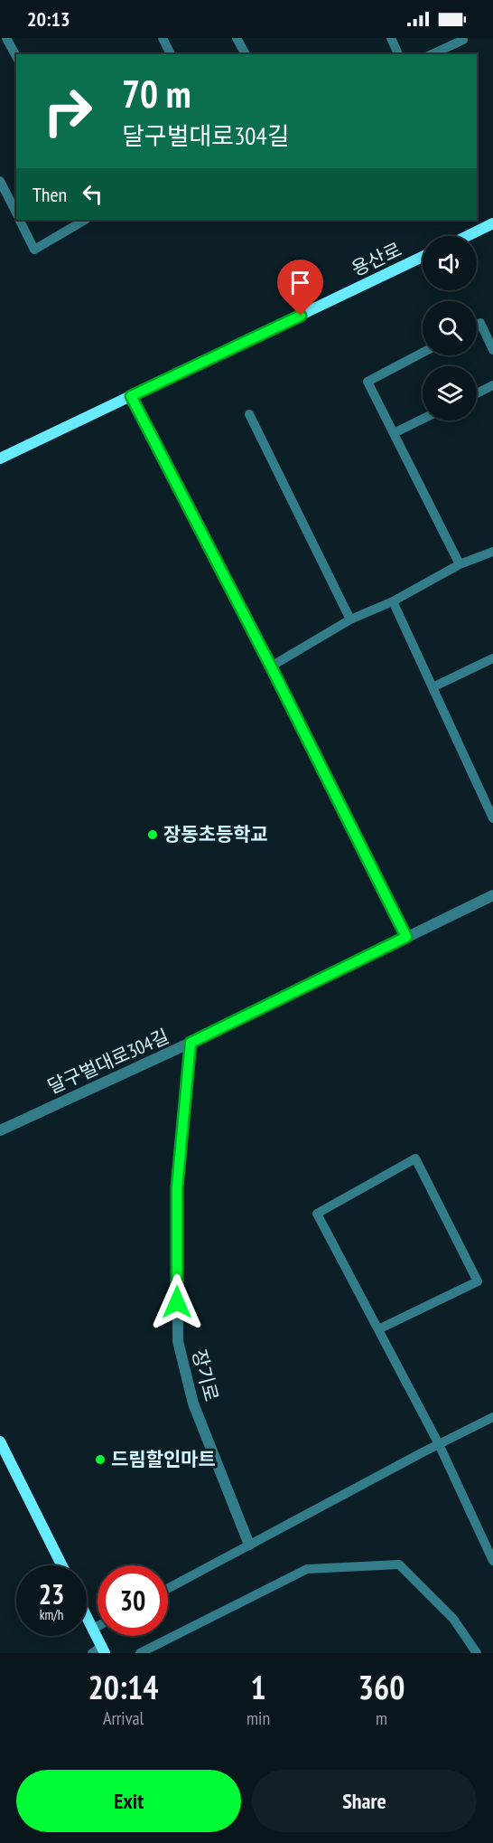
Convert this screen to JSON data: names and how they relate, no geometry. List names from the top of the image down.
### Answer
{
  "streets": {
    "main road": ["용산로"],
    "street": ["달구벌대로304길", "장기로"]
  },
  "crossings": [
    ["달구벌대로304길", "장기로"]
  ],
  "places": ["장동초등학교", "드림할인마트"],
  "page": {
    "status": "20:13",
    "turn": ["70 m", "달구벌대로304길"],
    "then": "Then",
    "speed": "23 km/h",
    "limit": "30",
    "eta": [
      "20:14",
      "Arrival",
      "1",
      "min",
      "360",
      "m"
    ],
    "buttons": ["Exit", "Share"]
  }
}
